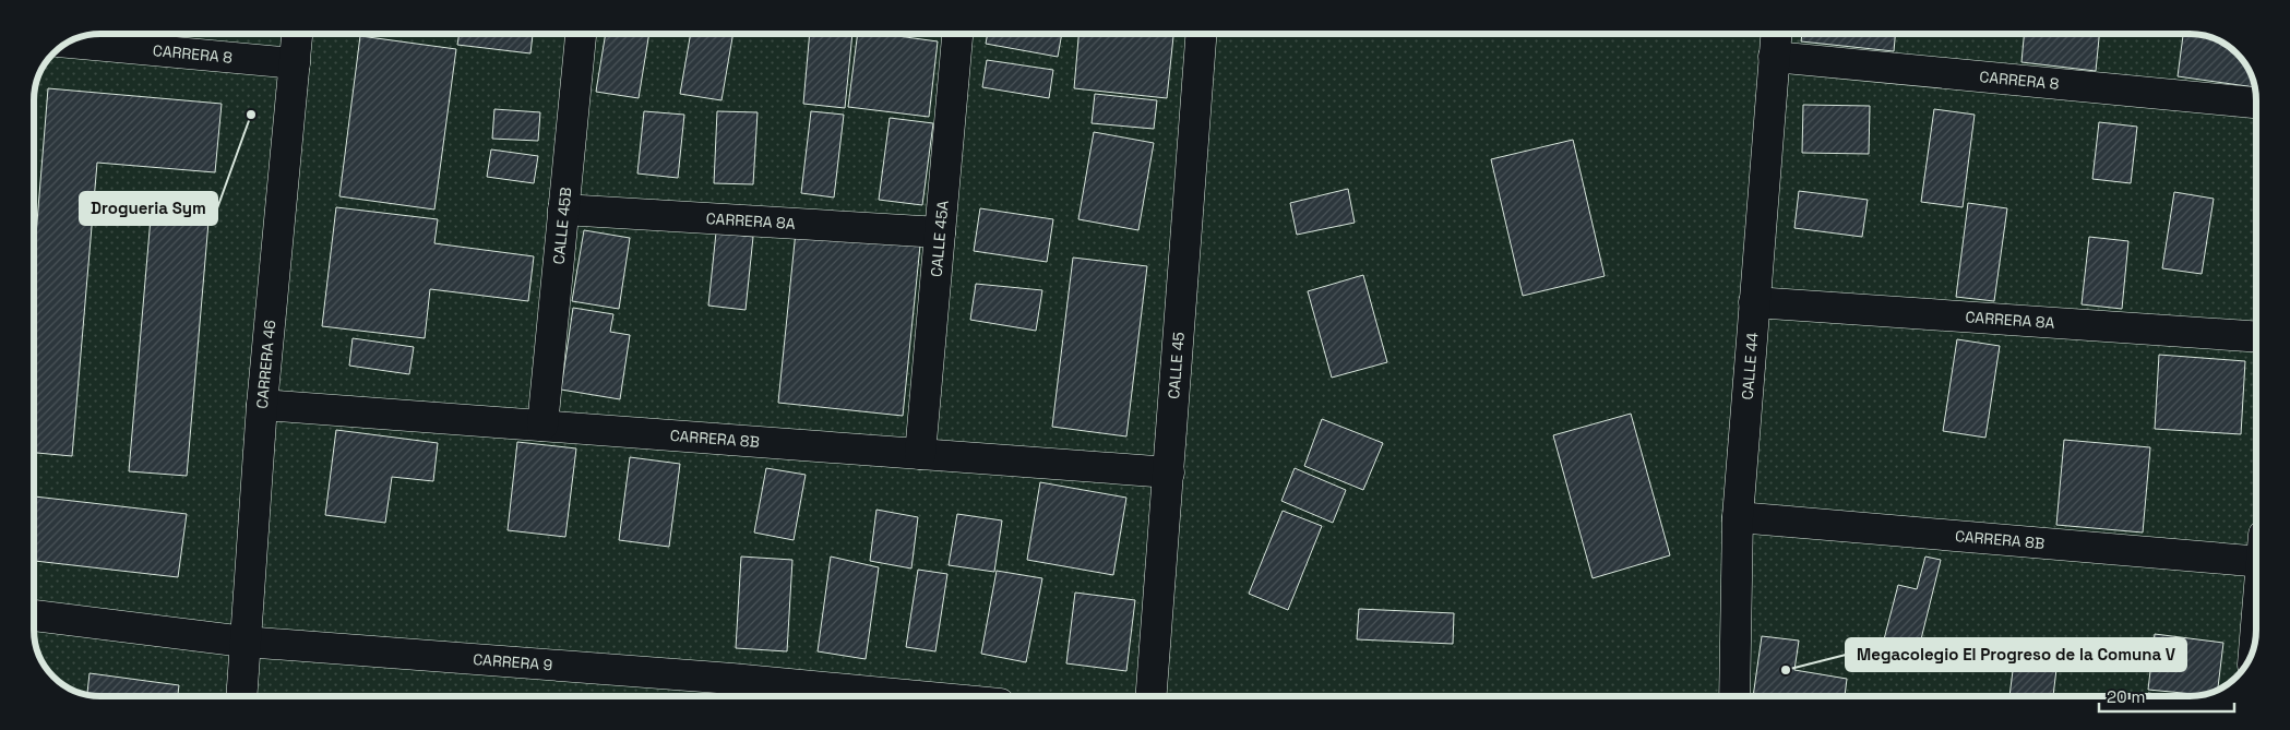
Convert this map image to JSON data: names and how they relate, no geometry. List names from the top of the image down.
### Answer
{
  "streets": {
    "street": [
      "CARRERA 8",
      "CARRERA 8A",
      "CALLE 45B",
      "CALLE 45A",
      "CARRERA 46",
      "CALLE 45",
      "CALLE 44",
      "CARRERA 8B",
      "CARRERA 9"
    ]
  },
  "crossings": [
    ["CARRERA 8", "CARRERA 46"],
    ["CARRERA 8", "CALLE 44"],
    ["CARRERA 8A", "CALLE 45B"],
    ["CARRERA 8A", "CALLE 45A"],
    ["CARRERA 8A", "CALLE 44"],
    ["CALLE 45B", "CARRERA 8B"],
    ["CALLE 45A", "CARRERA 8B"],
    ["CARRERA 46", "CARRERA 8B"],
    ["CARRERA 46", "CARRERA 9"],
    ["CALLE 45", "CARRERA 8B"],
    ["CALLE 44", "CARRERA 8B"]
  ],
  "places": ["Drogueria Sym", "Megacolegio El Progreso de la Comuna V"],
  "scale_bar": "20 m"
}
